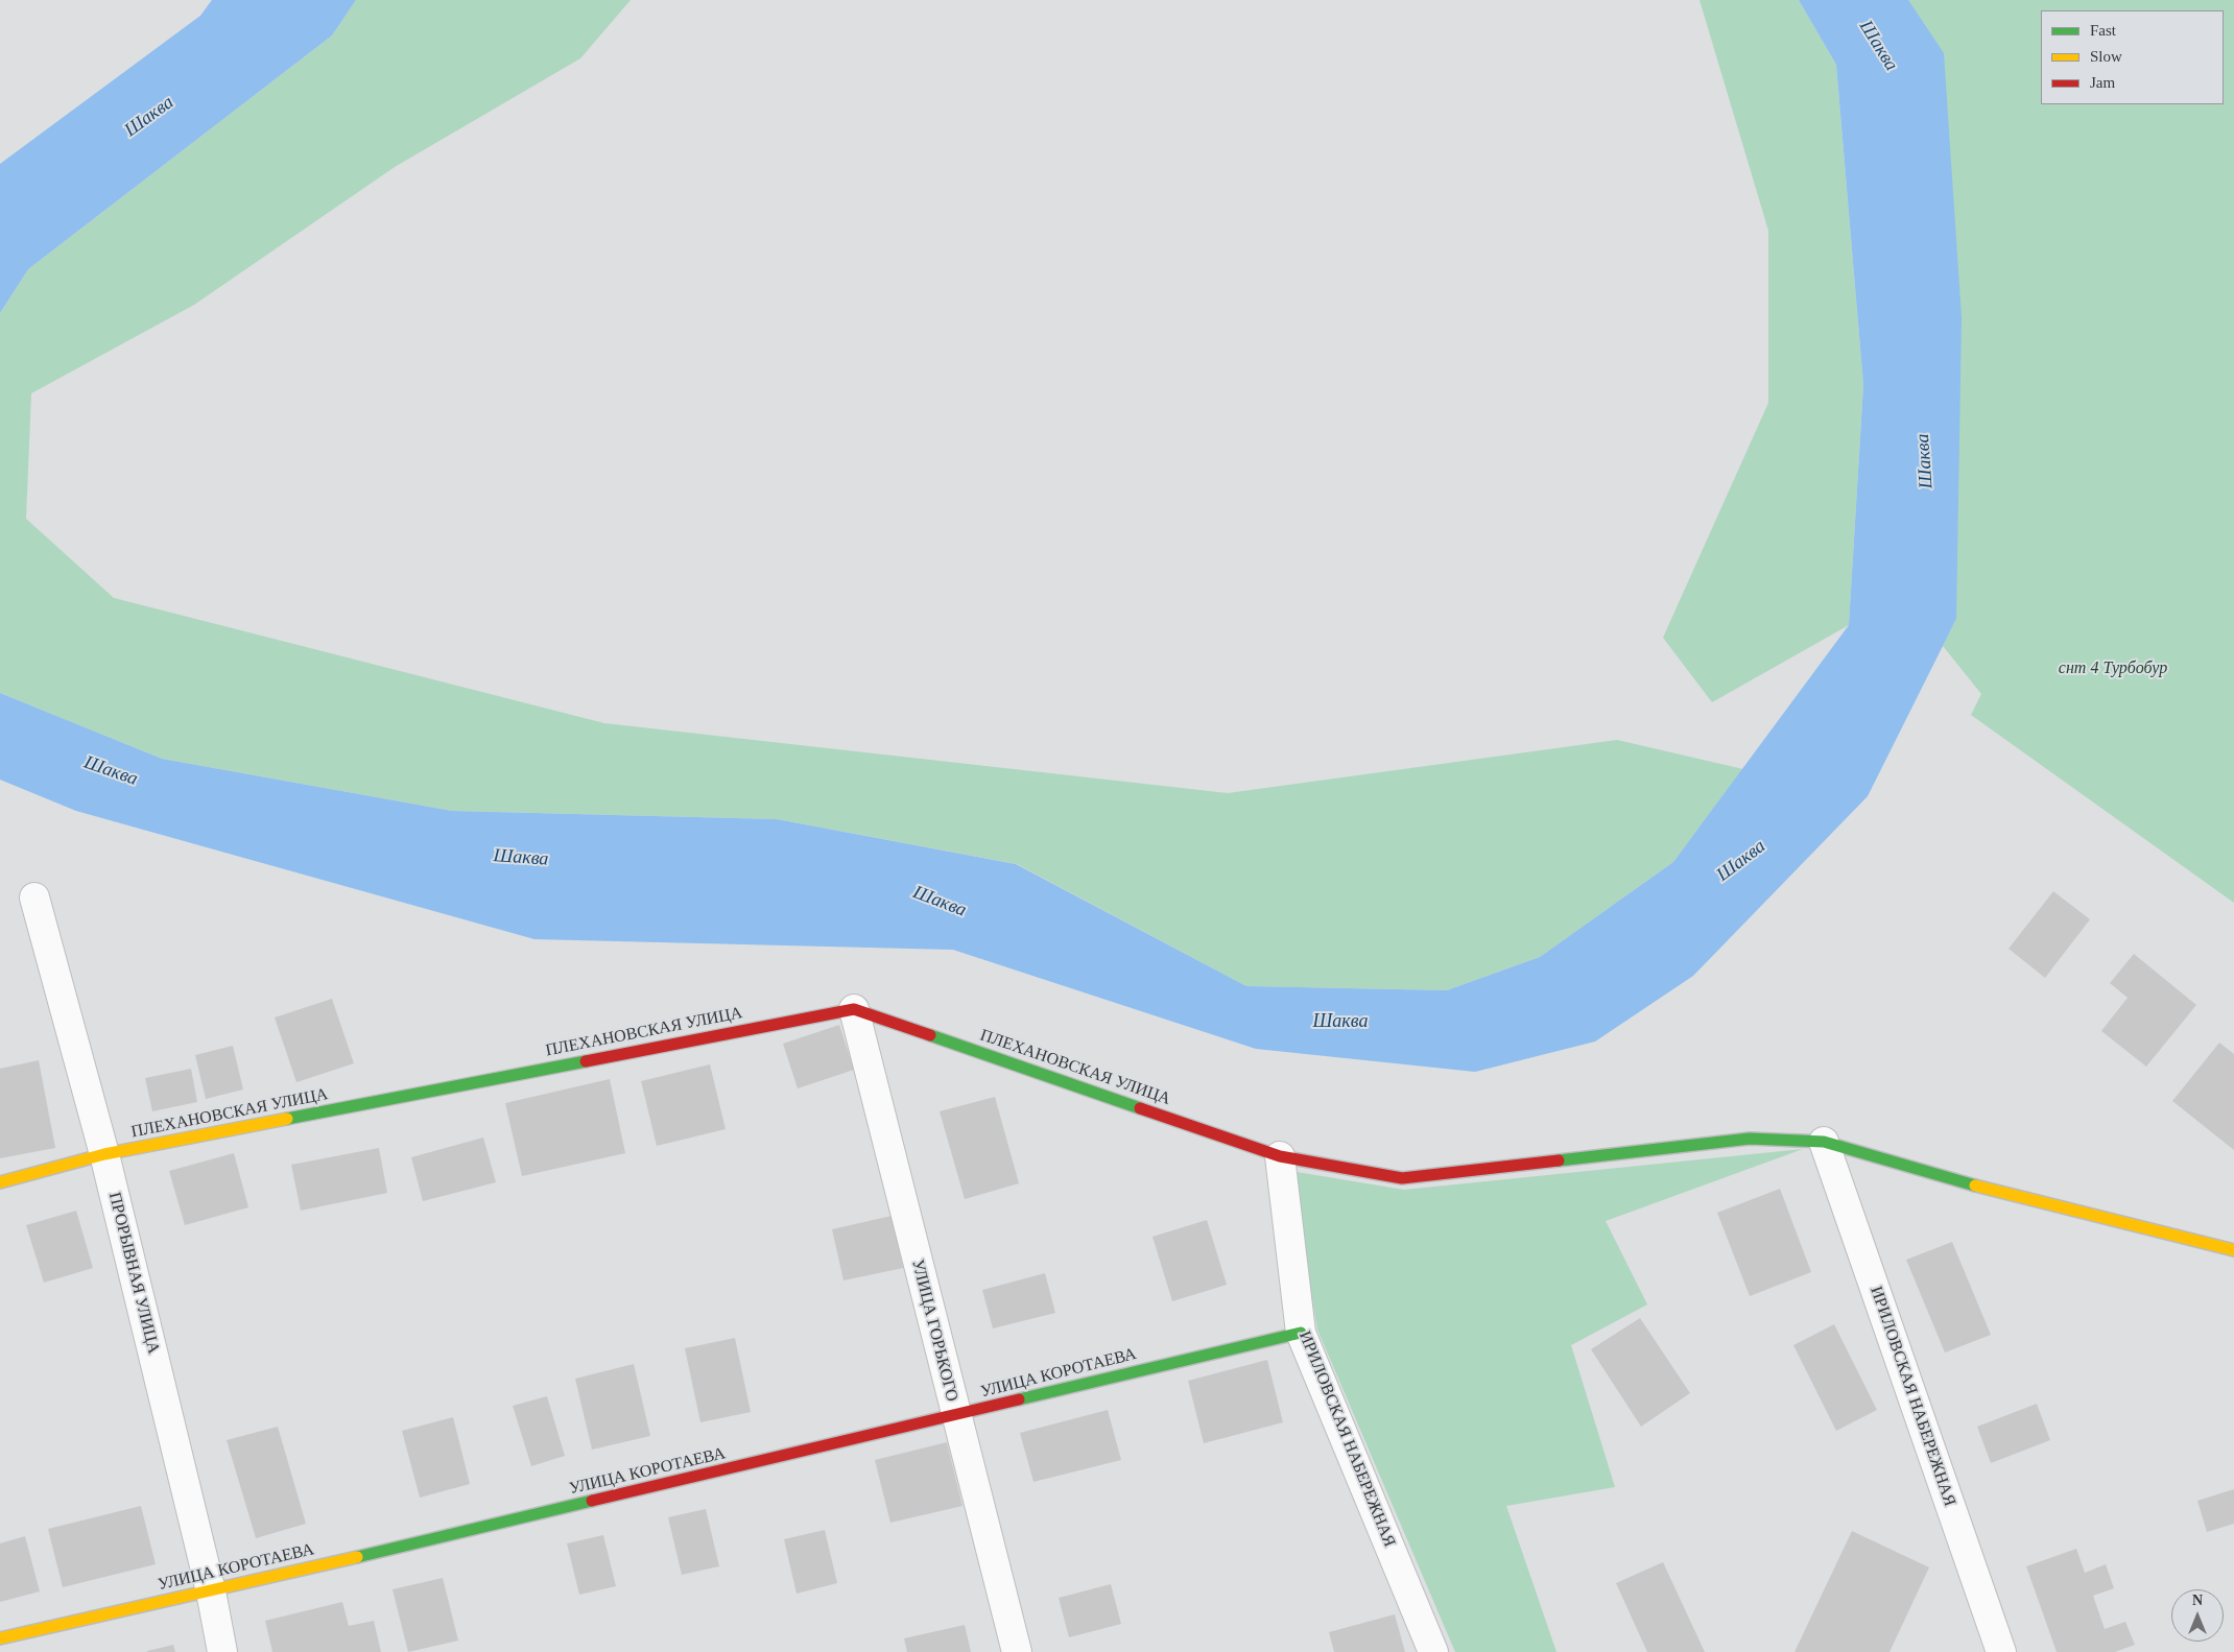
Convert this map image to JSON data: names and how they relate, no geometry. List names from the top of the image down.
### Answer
{
  "streets": {
    "street": [
      "ПЛЕХАНОВСКАЯ УЛИЦА",
      "ПРОРЫВНАЯ УЛИЦА",
      "УЛИЦА ГОРЬКОГО",
      "УЛИЦА КОРОТАЕВА",
      "ИРИЛОВСКАЯ НАБЕРЕЖНАЯ"
    ]
  },
  "crossings": [
    ["ПЛЕХАНОВСКАЯ УЛИЦА", "ПРОРЫВНАЯ УЛИЦА"],
    ["ПЛЕХАНОВСКАЯ УЛИЦА", "УЛИЦА ГОРЬКОГО"],
    ["ПЛЕХАНОВСКАЯ УЛИЦА", "ИРИЛОВСКАЯ НАБЕРЕЖНАЯ"],
    ["ПРОРЫВНАЯ УЛИЦА", "УЛИЦА КОРОТАЕВА"],
    ["УЛИЦА ГОРЬКОГО", "УЛИЦА КОРОТАЕВА"],
    ["УЛИЦА КОРОТАЕВА", "ИРИЛОВСКАЯ НАБЕРЕЖНАЯ"]
  ],
  "water": ["Шаква"],
  "parks": ["снт 4 Турбобур"],
  "legend": ["Fast", "Slow", "Jam"],
  "north": "top"
}
